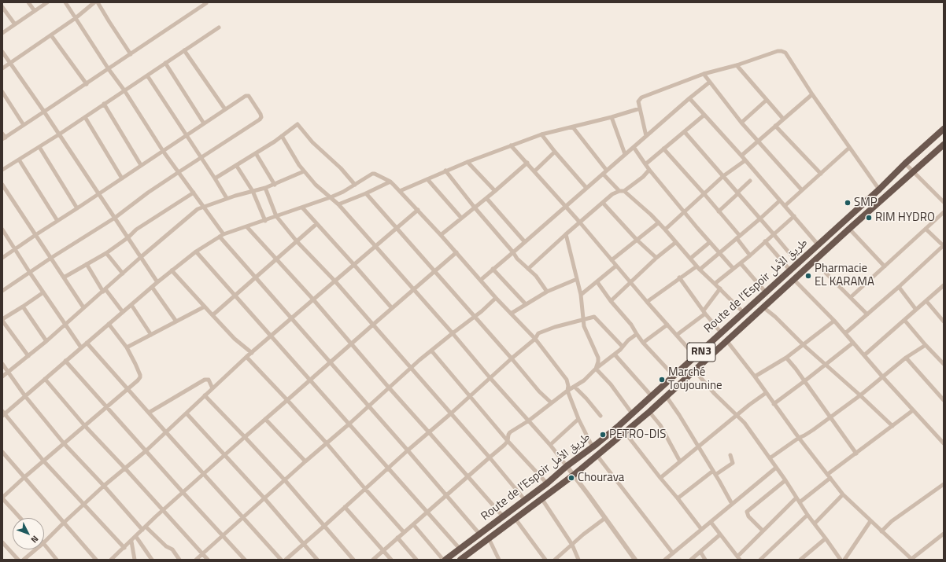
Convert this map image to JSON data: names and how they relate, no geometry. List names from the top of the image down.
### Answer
{
  "streets": {
    "highway": ["Route de l’Espoir طريق الأمل", "RN3"]
  },
  "places": [
    "SMP",
    "RIM HYDRO",
    "Pharmacie EL KARAMA",
    "Marché Toujounine",
    "PETRO-DIS",
    "Chourava"
  ],
  "north": "bottom right"
}
